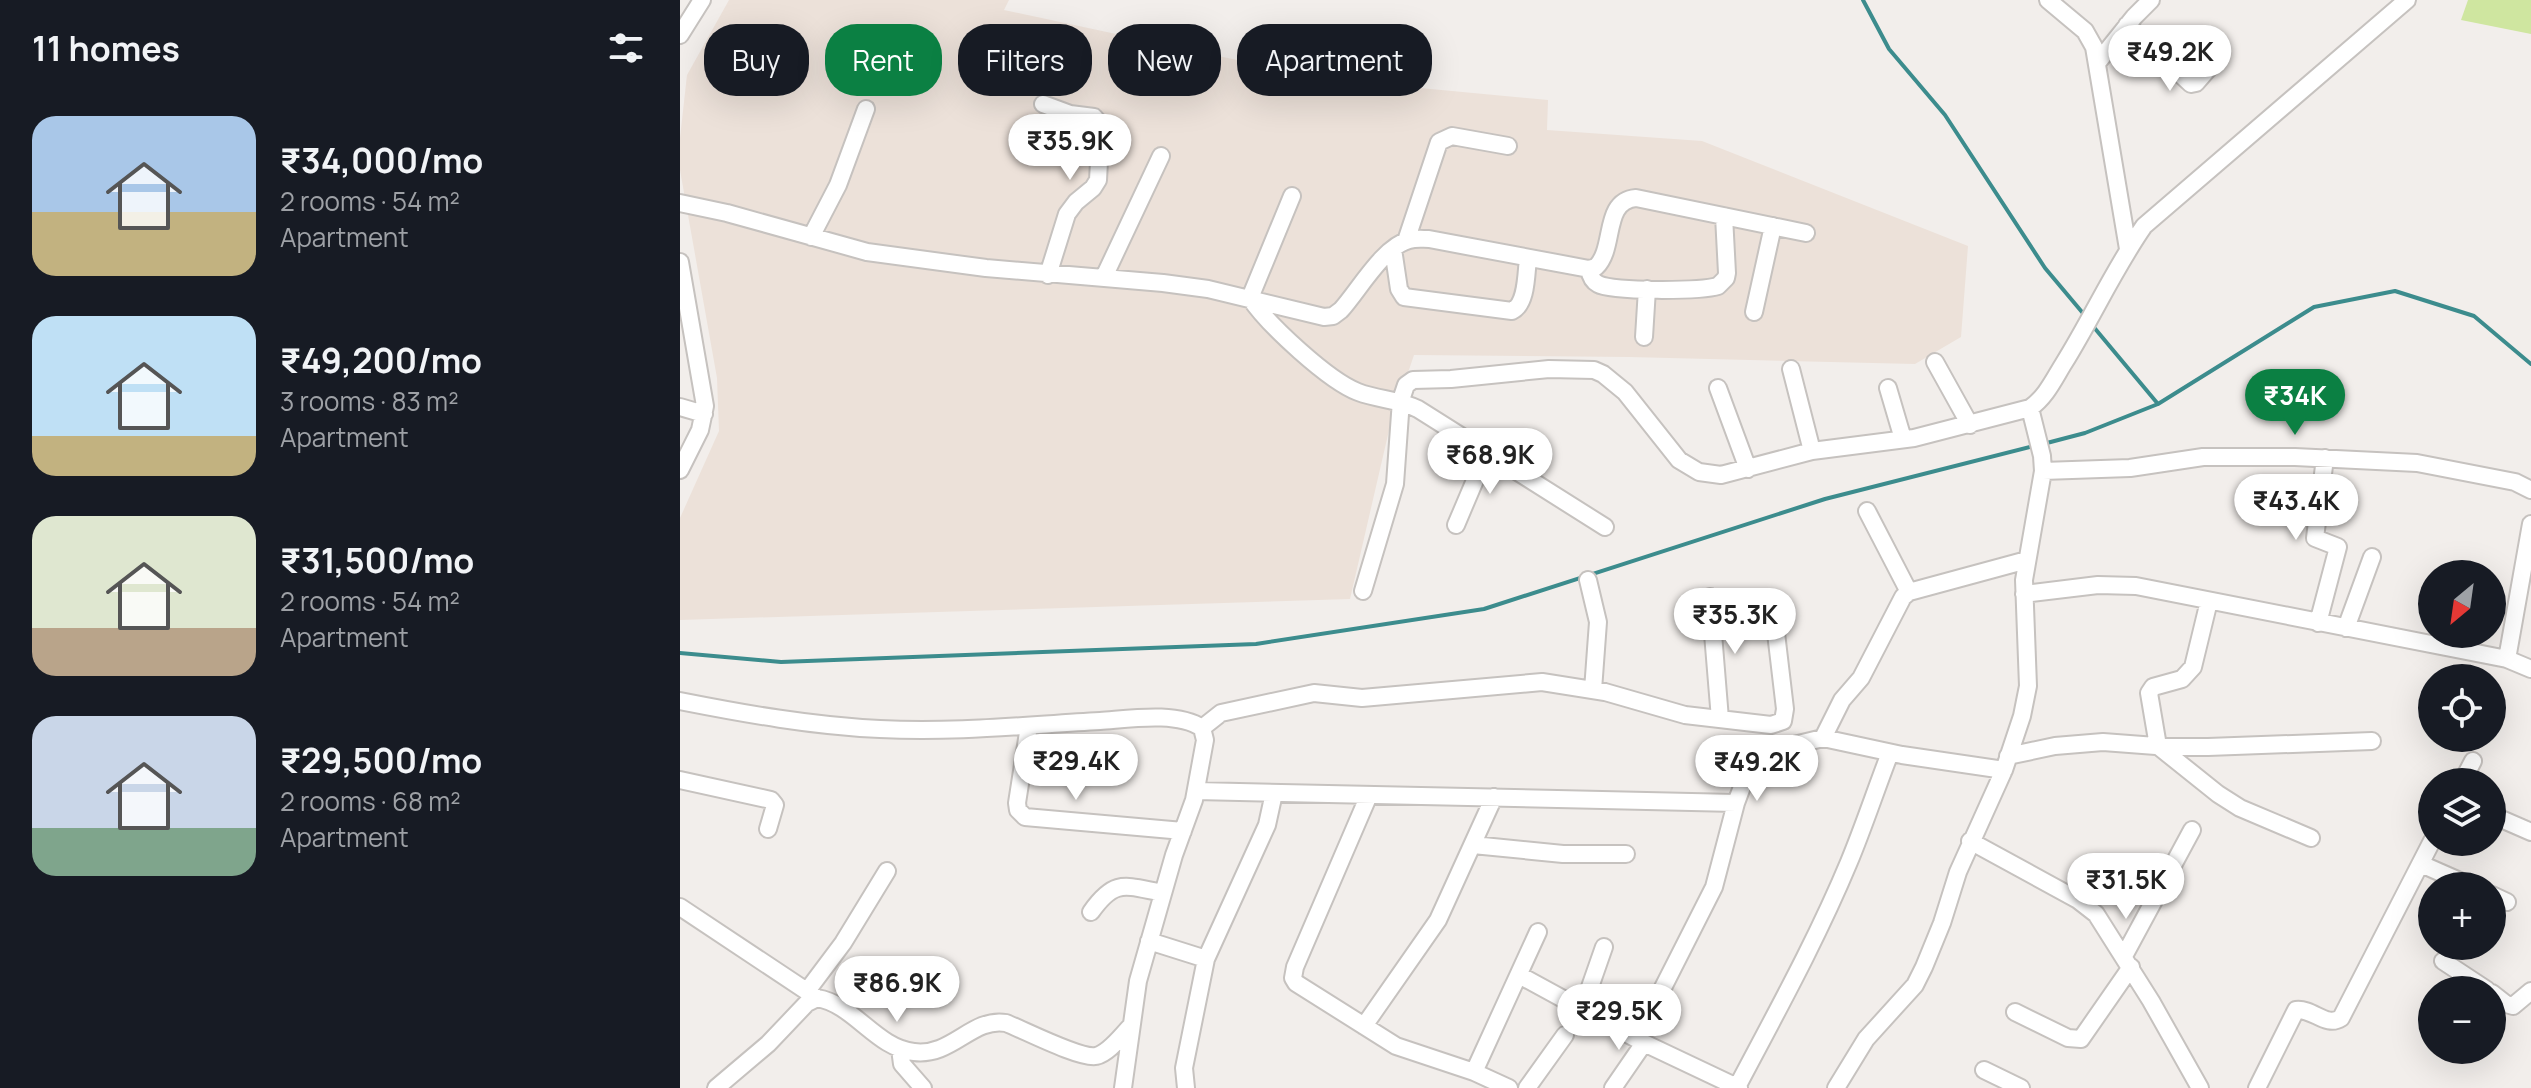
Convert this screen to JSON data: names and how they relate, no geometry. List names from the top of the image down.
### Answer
{
  "north": "bottom left",
  "page": {
    "heading": "11 homes",
    "chip": [
      "Buy",
      "Rent",
      "Filters",
      "New",
      "Apartment"
    ],
    "price": [
      "₹49.2K",
      "₹35.9K",
      "₹34K",
      "₹68.9K",
      "₹43.4K",
      "₹35.3K",
      "₹29.4K",
      "₹49.2K",
      "₹31.5K",
      "₹86.9K",
      "₹29.5K"
    ],
    "list": [
      {
        "name": "₹34,000/mo",
        "note": "2 rooms · 54 m² · Apartment"
      },
      {
        "name": "₹49,200/mo",
        "note": "3 rooms · 83 m² · Apartment"
      },
      {
        "name": "₹31,500/mo",
        "note": "2 rooms · 54 m² · Apartment"
      },
      {
        "name": "₹29,500/mo",
        "note": "2 rooms · 68 m² · Apartment"
      }
    ],
    "map_buttons": ["+", "−"]
  }
}
